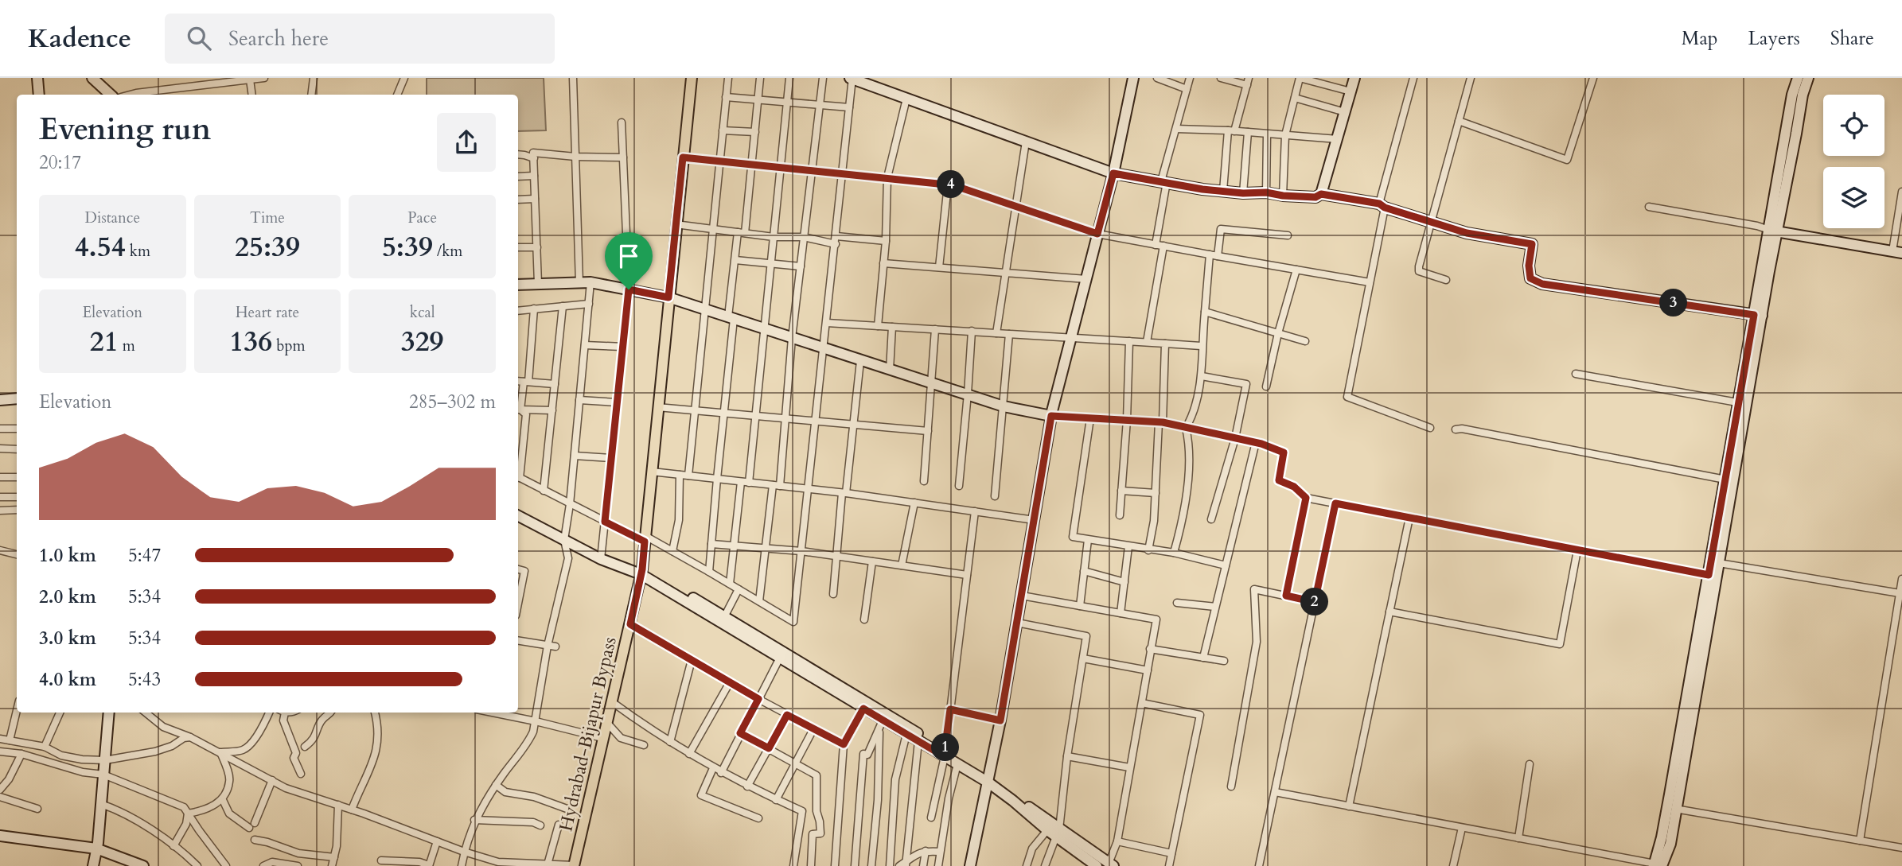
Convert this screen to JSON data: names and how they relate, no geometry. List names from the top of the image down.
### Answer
{
  "streets": {
    "main road": ["Hydrabad-Bijapur Bypass"]
  },
  "page": {
    "header": "Kadence",
    "search": "Search here",
    "nav": ["Map", "Layers", "Share"],
    "heading": ["Evening run", "20:17"],
    "pins": [
      "4",
      "3",
      "2",
      "1"
    ],
    "stats": [
      ["Distance", "4.54 km"],
      ["Time", "25:39"],
      ["Pace", "5:39 /km"],
      ["Elevation", "21 m"],
      ["Heart rate", "136 bpm"],
      ["kcal", "329"]
    ],
    "chart": ["Elevation", "285–302 m"],
    "list": [
      {
        "name": "1.0 km",
        "note": "5:47"
      },
      {
        "name": "2.0 km",
        "note": "5:34"
      },
      {
        "name": "3.0 km",
        "note": "5:34"
      },
      {
        "name": "4.0 km",
        "note": "5:43"
      }
    ]
  }
}
